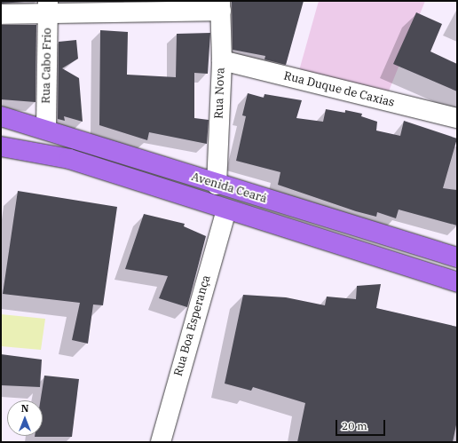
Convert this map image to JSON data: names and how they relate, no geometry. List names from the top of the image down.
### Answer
{
  "streets": {
    "main road": ["Avenida Ceará"],
    "street": [
      "Rua Cabo Frio",
      "Rua Duque de Caxias",
      "Rua Nova",
      "Rua Boa Esperança"
    ]
  },
  "crossings": [
    ["Rua Cabo Frio", "Avenida Ceará"],
    ["Rua Duque de Caxias", "Rua Nova"],
    ["Rua Nova", "Avenida Ceará"],
    ["Avenida Ceará", "Rua Boa Esperança"]
  ],
  "scale_bar": "20 m",
  "north": "top"
}
